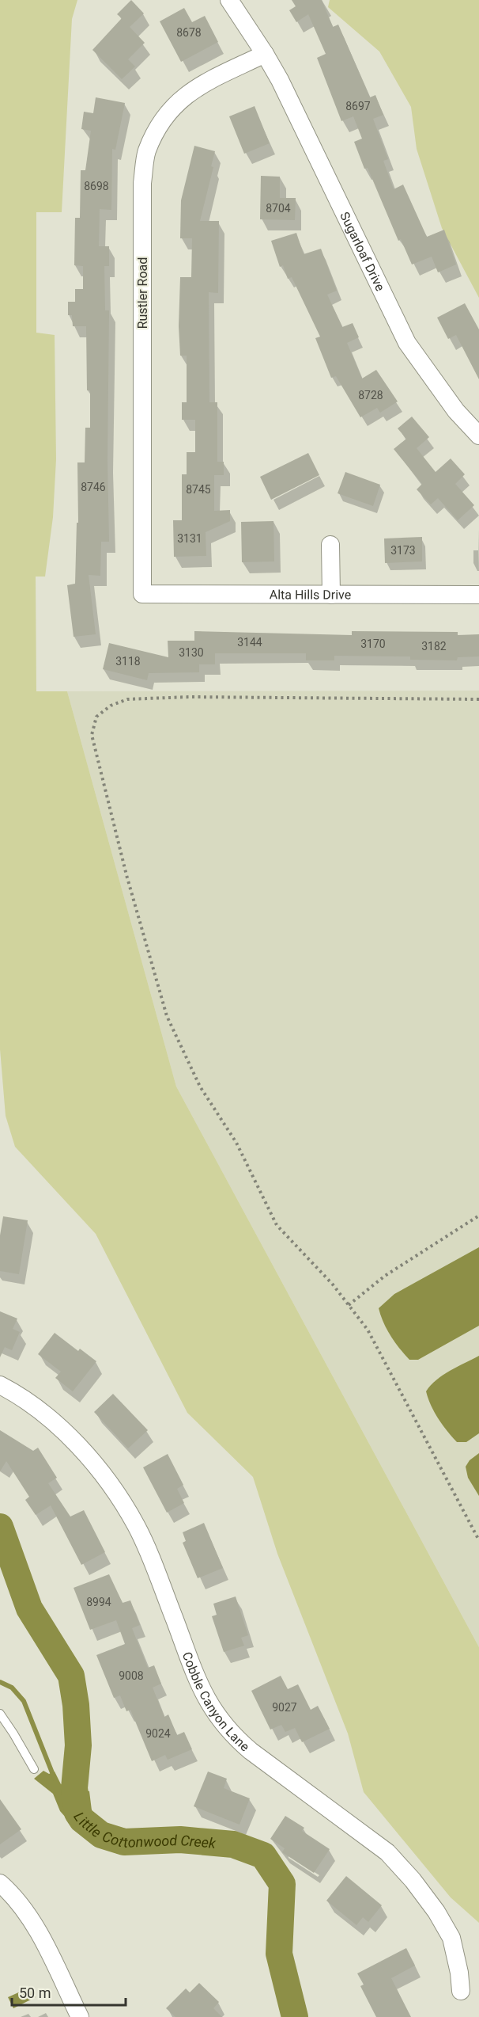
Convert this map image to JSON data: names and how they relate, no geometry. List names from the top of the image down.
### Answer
{
  "streets": {
    "street": [
      "Sugarloaf Drive",
      "Rustler Road",
      "Alta Hills Drive",
      "Cobble Canyon Lane"
    ]
  },
  "crossings": [
    ["Sugarloaf Drive", "Rustler Road"],
    ["Rustler Road", "Alta Hills Drive"]
  ],
  "water": ["Little Cottonwood Creek"],
  "house_numbers": [
    "8678",
    "8697",
    "8698",
    "8704",
    "8728",
    "8746",
    "8745",
    "3131",
    "3173",
    "3144",
    "3170",
    "3182",
    "3130",
    "3118",
    "8994",
    "9008",
    "9027",
    "9024"
  ],
  "scale_bar": "50 m"
}
